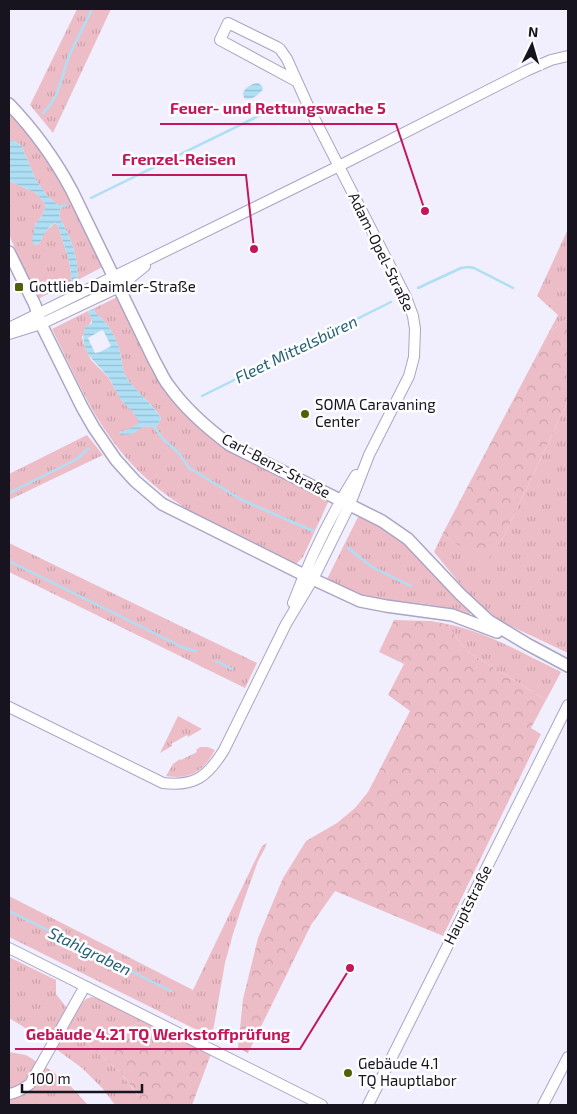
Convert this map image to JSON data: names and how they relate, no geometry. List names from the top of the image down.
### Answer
{
  "streets": {
    "street": ["Adam-Opel-Straße", "Carl-Benz-Straße", "Hauptstraße"]
  },
  "crossings": [
    ["Adam-Opel-Straße", "Carl-Benz-Straße"]
  ],
  "water": ["Fleet Mittelsbüren", "Stahlgraben"],
  "places": {
    "other": [
      "Feuer- und Rettungswache 5",
      "Frenzel-Reisen",
      "SOMA Caravaning Center",
      "Gebäude 4.21 TQ Werkstoffprüfung",
      "Gebäude 4.1 TQ Hauptlabor"
    ],
    "transit": ["Gottlieb-Daimler-Straße"]
  },
  "scale_bar": "100 m",
  "north": "top"
}
